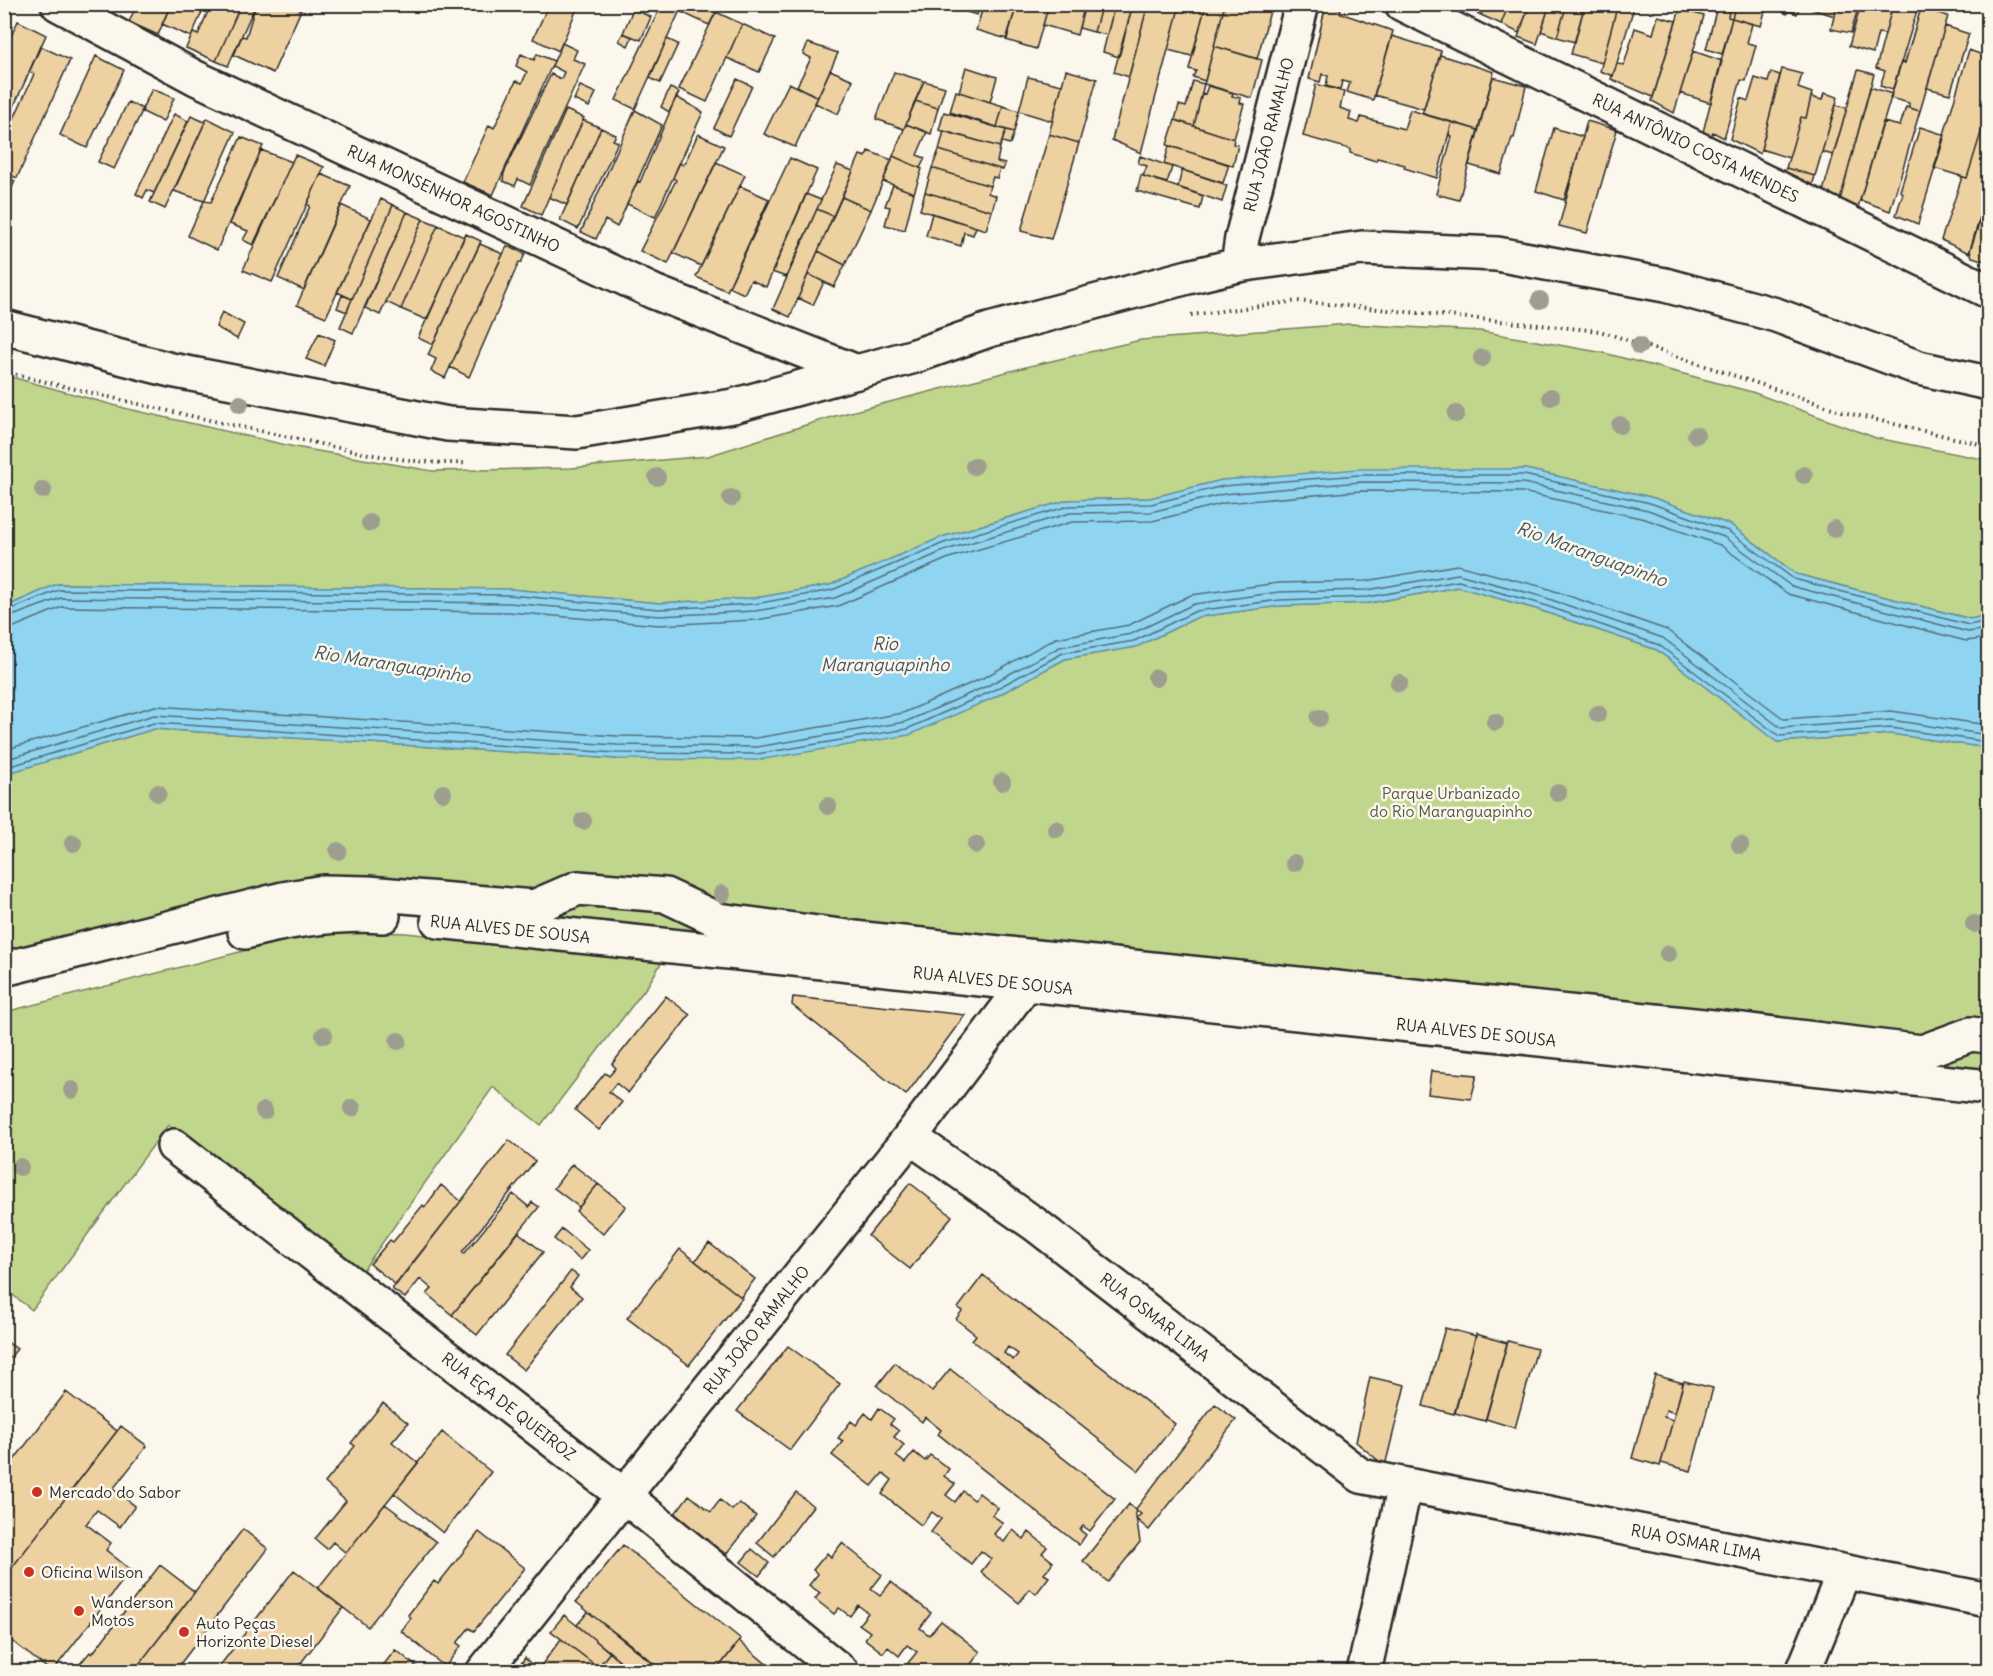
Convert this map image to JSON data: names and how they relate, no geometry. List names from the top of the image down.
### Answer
{
  "streets": {
    "street": [
      "RUA JOÃO RAMALHO",
      "RUA ANTÔNIO COSTA MENDES",
      "RUA MONSENHOR AGOSTINHO",
      "RUA ALVES DE SOUSA",
      "RUA OSMAR LIMA",
      "RUA EÇA DE QUEIROZ"
    ]
  },
  "crossings": [
    ["RUA JOÃO RAMALHO", "RUA ALVES DE SOUSA"],
    ["RUA JOÃO RAMALHO", "RUA OSMAR LIMA"],
    ["RUA JOÃO RAMALHO", "RUA EÇA DE QUEIROZ"]
  ],
  "water": ["Rio Maranguapinho"],
  "parks": ["Parque Urbanizado do Rio Maranguapinho"],
  "places": [
    "Mercado do Sabor",
    "Oficina Wilson",
    "Wanderson Motos",
    "Auto Peças Horizonte Diesel"
  ]
}
